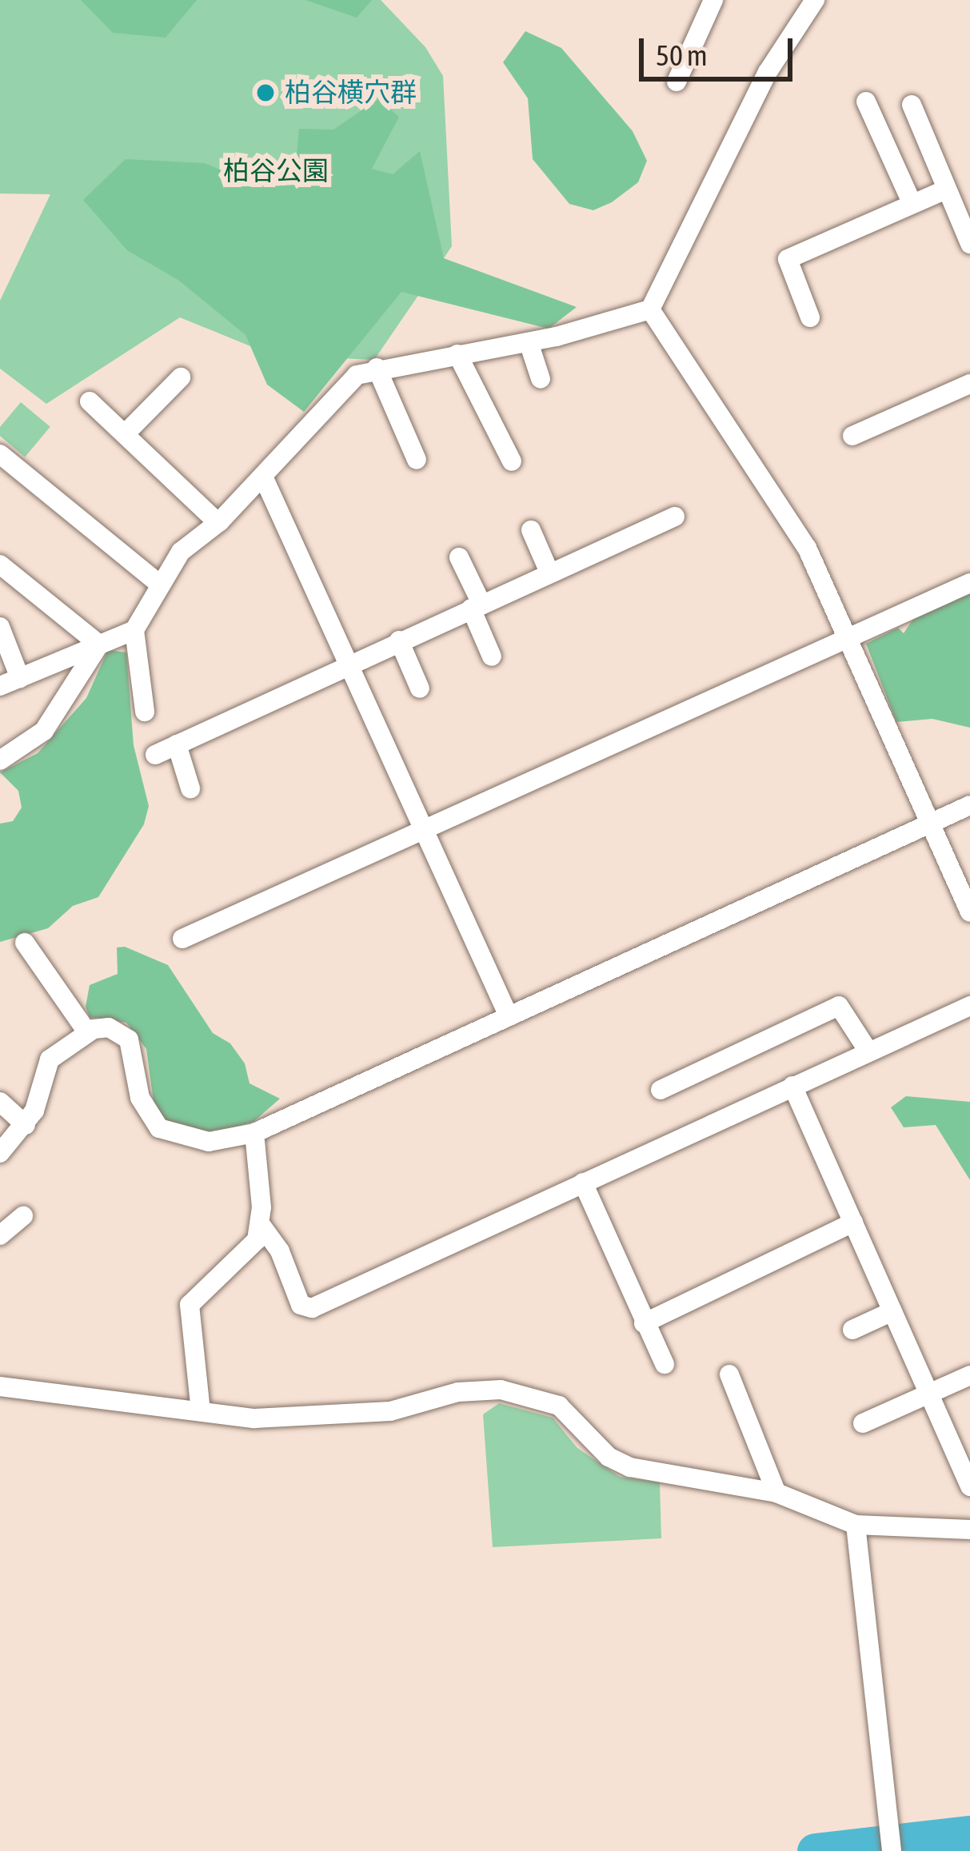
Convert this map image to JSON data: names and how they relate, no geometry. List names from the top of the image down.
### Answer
{
  "parks": ["柏谷公園"],
  "places": ["柏谷横穴群"],
  "scale_bar": "50 m"
}
